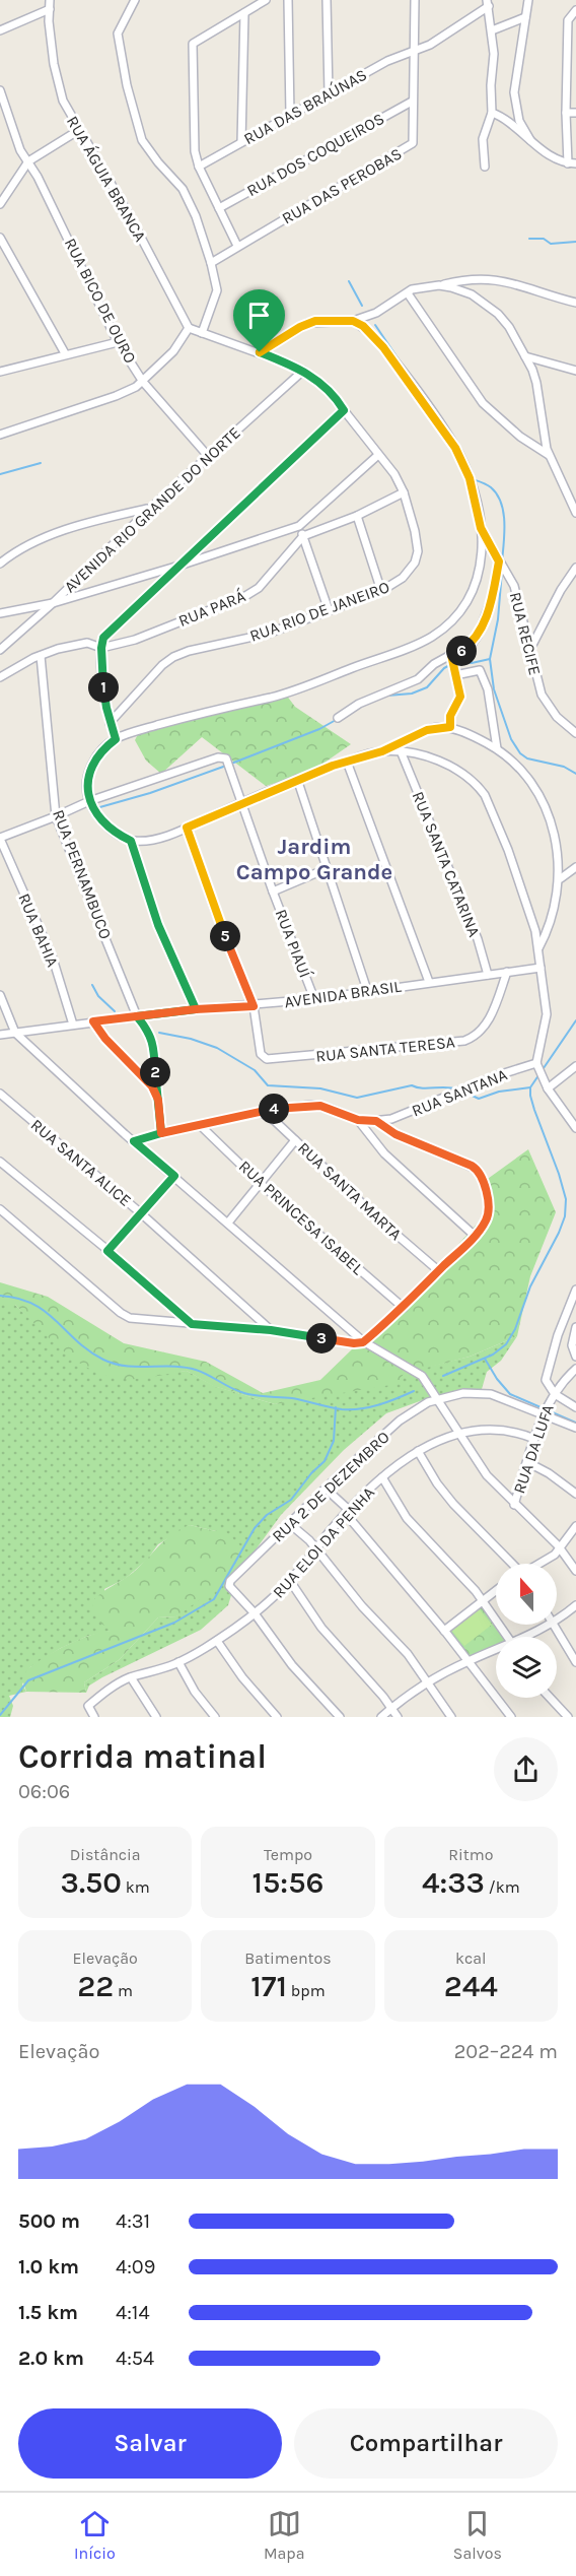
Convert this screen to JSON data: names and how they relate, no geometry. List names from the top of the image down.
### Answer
{
  "streets": {
    "street": [
      "RUA DAS BRAÚNAS",
      "RUA DOS COQUEIROS",
      "RUA ÁGUIA BRANCA",
      "RUA DAS PEROBAS",
      "RUA BICO DE OURO",
      "AVENIDA RIO GRANDE DO NORTE",
      "RUA PARÁ",
      "RUA RIO DE JANEIRO",
      "RUA RECIFE",
      "RUA SANTA CATARINA",
      "RUA PERNAMBUCO",
      "RUA BAHIA",
      "RUA PIAUÍ",
      "AVENIDA BRASIL",
      "RUA SANTA TERESA",
      "RUA SANTANA",
      "RUA SANTA ALICE",
      "RUA SANTA MARTA",
      "RUA PRINCESA ISABEL",
      "RUA DA LUFA",
      "RUA 2 DE DEZEMBRO",
      "RUA ELOI DA PENHA"
    ]
  },
  "crossings": [
    ["RUA DAS BRAÚNAS", "RUA DAS PEROBAS"],
    ["RUA DOS COQUEIROS", "RUA DAS PEROBAS"],
    ["RUA ÁGUIA BRANCA", "RUA RIO DE JANEIRO"],
    ["RUA BICO DE OURO", "AVENIDA RIO GRANDE DO NORTE"],
    ["AVENIDA RIO GRANDE DO NORTE", "RUA RIO DE JANEIRO"],
    ["RUA PARÁ", "RUA RIO DE JANEIRO"],
    ["RUA PARÁ", "RUA PERNAMBUCO"],
    ["RUA SANTA CATARINA", "AVENIDA BRASIL"],
    ["RUA PERNAMBUCO", "AVENIDA BRASIL"],
    ["RUA PERNAMBUCO", "RUA SANTANA"],
    ["RUA BAHIA", "AVENIDA BRASIL"],
    ["RUA PIAUÍ", "AVENIDA BRASIL"],
    ["AVENIDA BRASIL", "RUA SANTA TERESA"],
    ["RUA SANTANA", "RUA SANTA MARTA"],
    ["RUA SANTANA", "RUA PRINCESA ISABEL"],
    ["RUA DA LUFA", "RUA 2 DE DEZEMBRO"],
    ["RUA DA LUFA", "RUA ELOI DA PENHA"],
    ["RUA 2 DE DEZEMBRO", "RUA ELOI DA PENHA"]
  ],
  "districts": ["Jardim Campo Grande"],
  "north": "top",
  "page": {
    "pins": [
      "6",
      "1",
      "5",
      "2",
      "4",
      "3"
    ],
    "heading": ["Corrida matinal", "06:06"],
    "stats": [
      ["Distância", "3.50 km"],
      ["Tempo", "15:56"],
      ["Ritmo", "4:33 /km"],
      ["Elevação", "22 m"],
      ["Batimentos", "171 bpm"],
      ["kcal", "244"]
    ],
    "chart": ["Elevação", "202–224 m"],
    "list": [
      {
        "name": "500 m",
        "note": "4:31"
      },
      {
        "name": "1.0 km",
        "note": "4:09"
      },
      {
        "name": "1.5 km",
        "note": "4:14"
      },
      {
        "name": "2.0 km",
        "note": "4:54"
      }
    ],
    "buttons": ["Salvar", "Compartilhar"],
    "tabs": ["Início", "Mapa", "Salvos"]
  }
}
